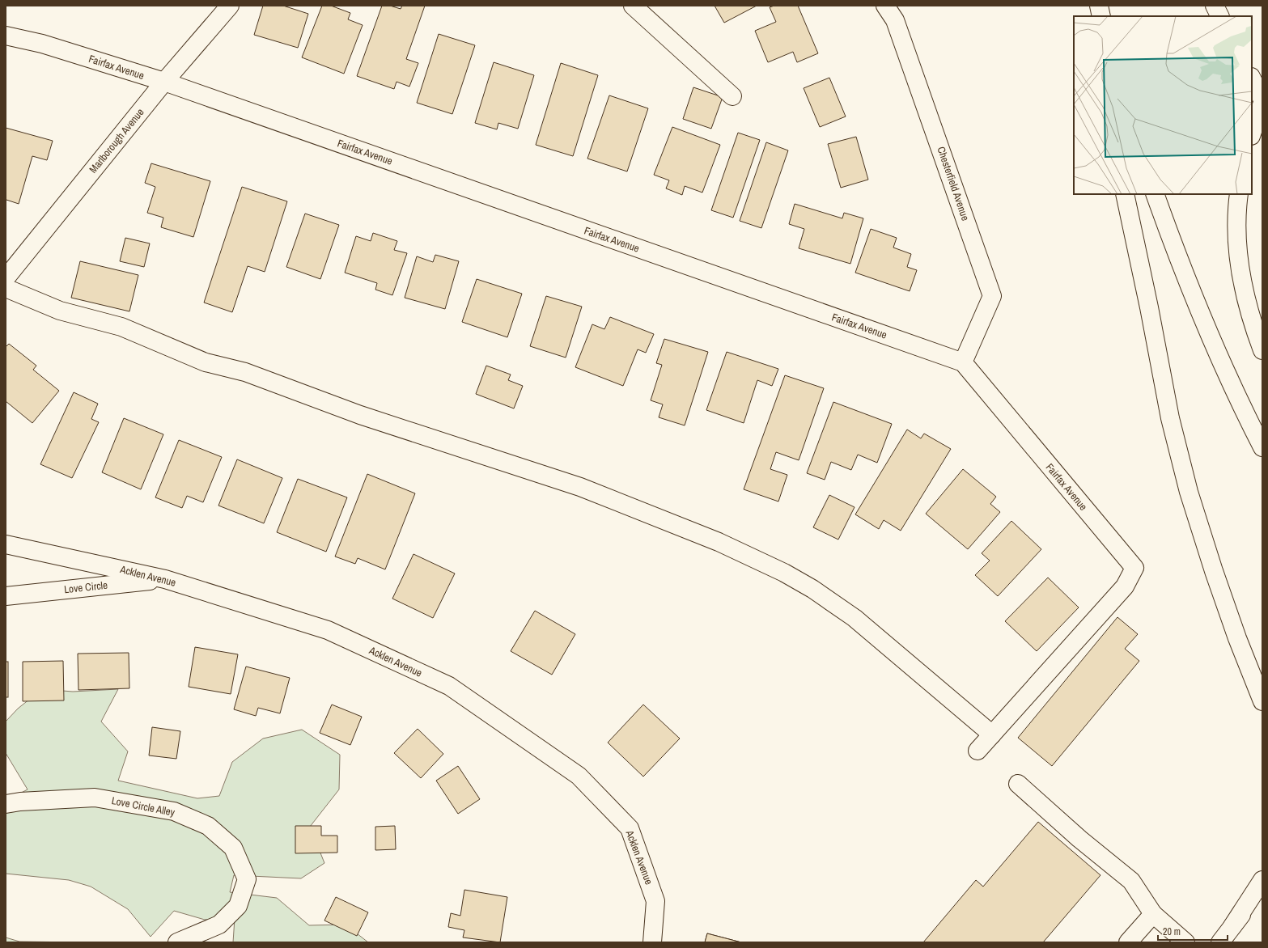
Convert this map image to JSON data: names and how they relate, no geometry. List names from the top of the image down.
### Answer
{
  "streets": {
    "main road": [
      "Fairfax Avenue",
      "Marlborough Avenue",
      "Chesterfield Avenue",
      "Acklen Avenue",
      "Love Circle",
      "Love Circle Alley"
    ]
  },
  "crossings": [
    ["Fairfax Avenue", "Marlborough Avenue"],
    ["Fairfax Avenue", "Chesterfield Avenue"],
    ["Acklen Avenue", "Love Circle"]
  ],
  "scale_bar": "20 m"
}
